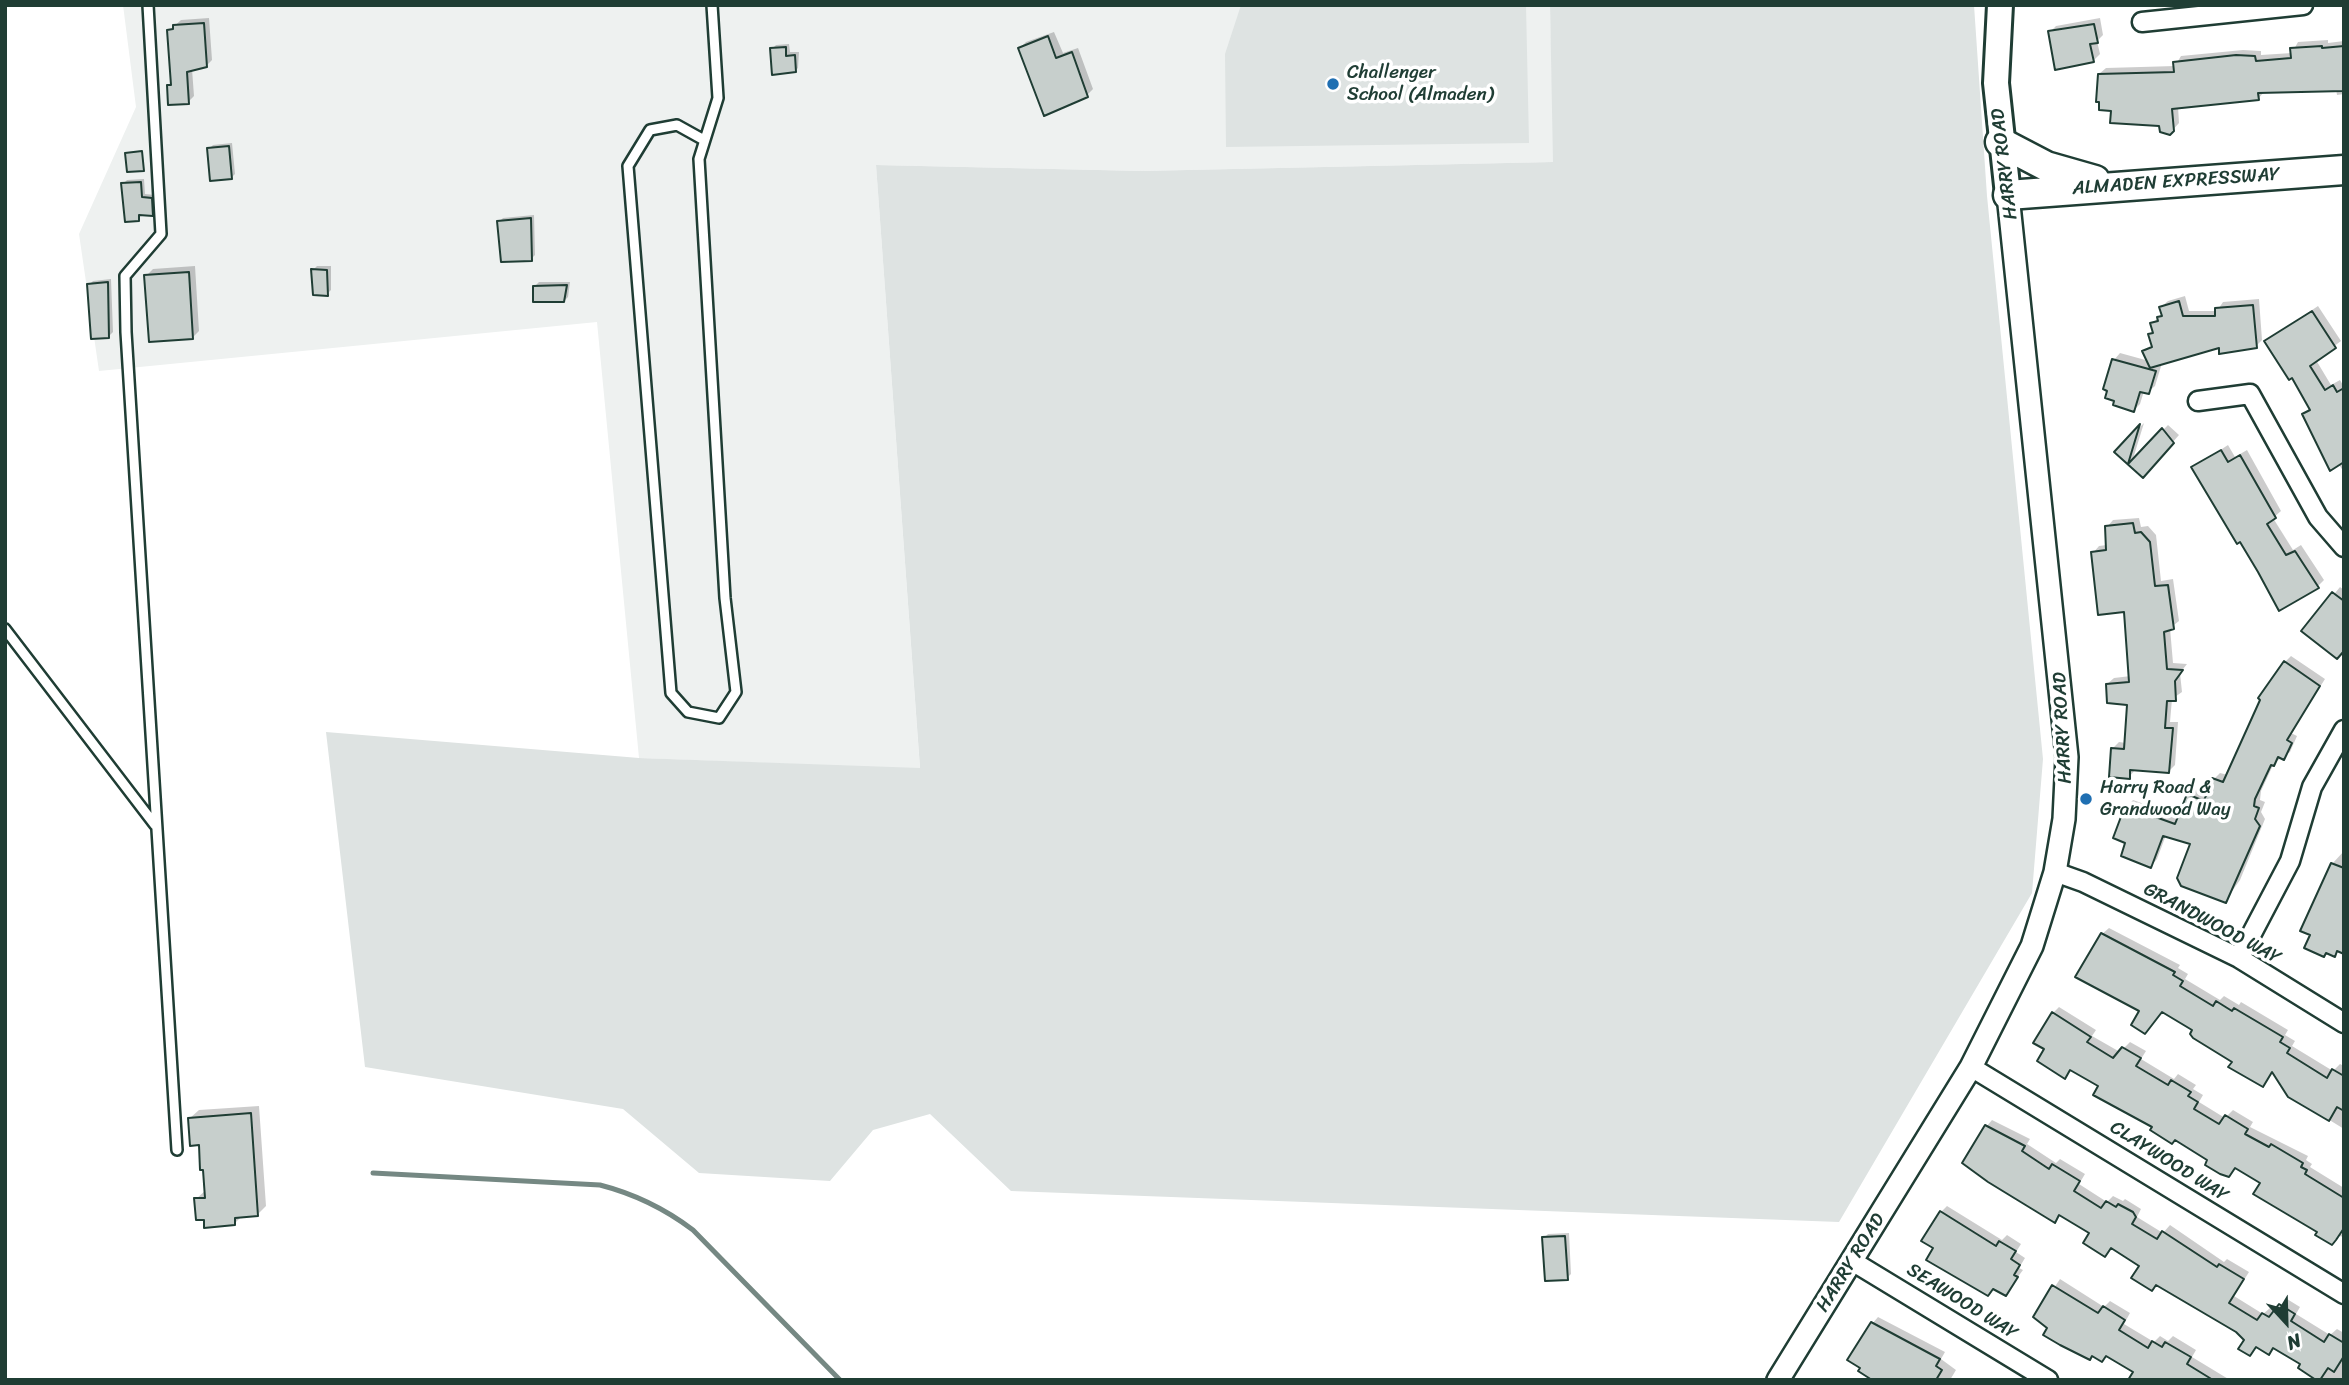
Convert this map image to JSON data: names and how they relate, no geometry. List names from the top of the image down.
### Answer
{
  "streets": {
    "main road": ["HARRY ROAD", "ALMADEN EXPRESSWAY"],
    "street": ["GRANDWOOD WAY", "CLAYWOOD WAY", "SEAWOOD WAY"]
  },
  "crossings": [
    ["HARRY ROAD", "ALMADEN EXPRESSWAY"],
    ["HARRY ROAD", "GRANDWOOD WAY"],
    ["HARRY ROAD", "CLAYWOOD WAY"],
    ["HARRY ROAD", "SEAWOOD WAY"]
  ],
  "places": ["Challenger School (Almaden)", "Harry Road & Grandwood Way"],
  "north": "bottom"
}
